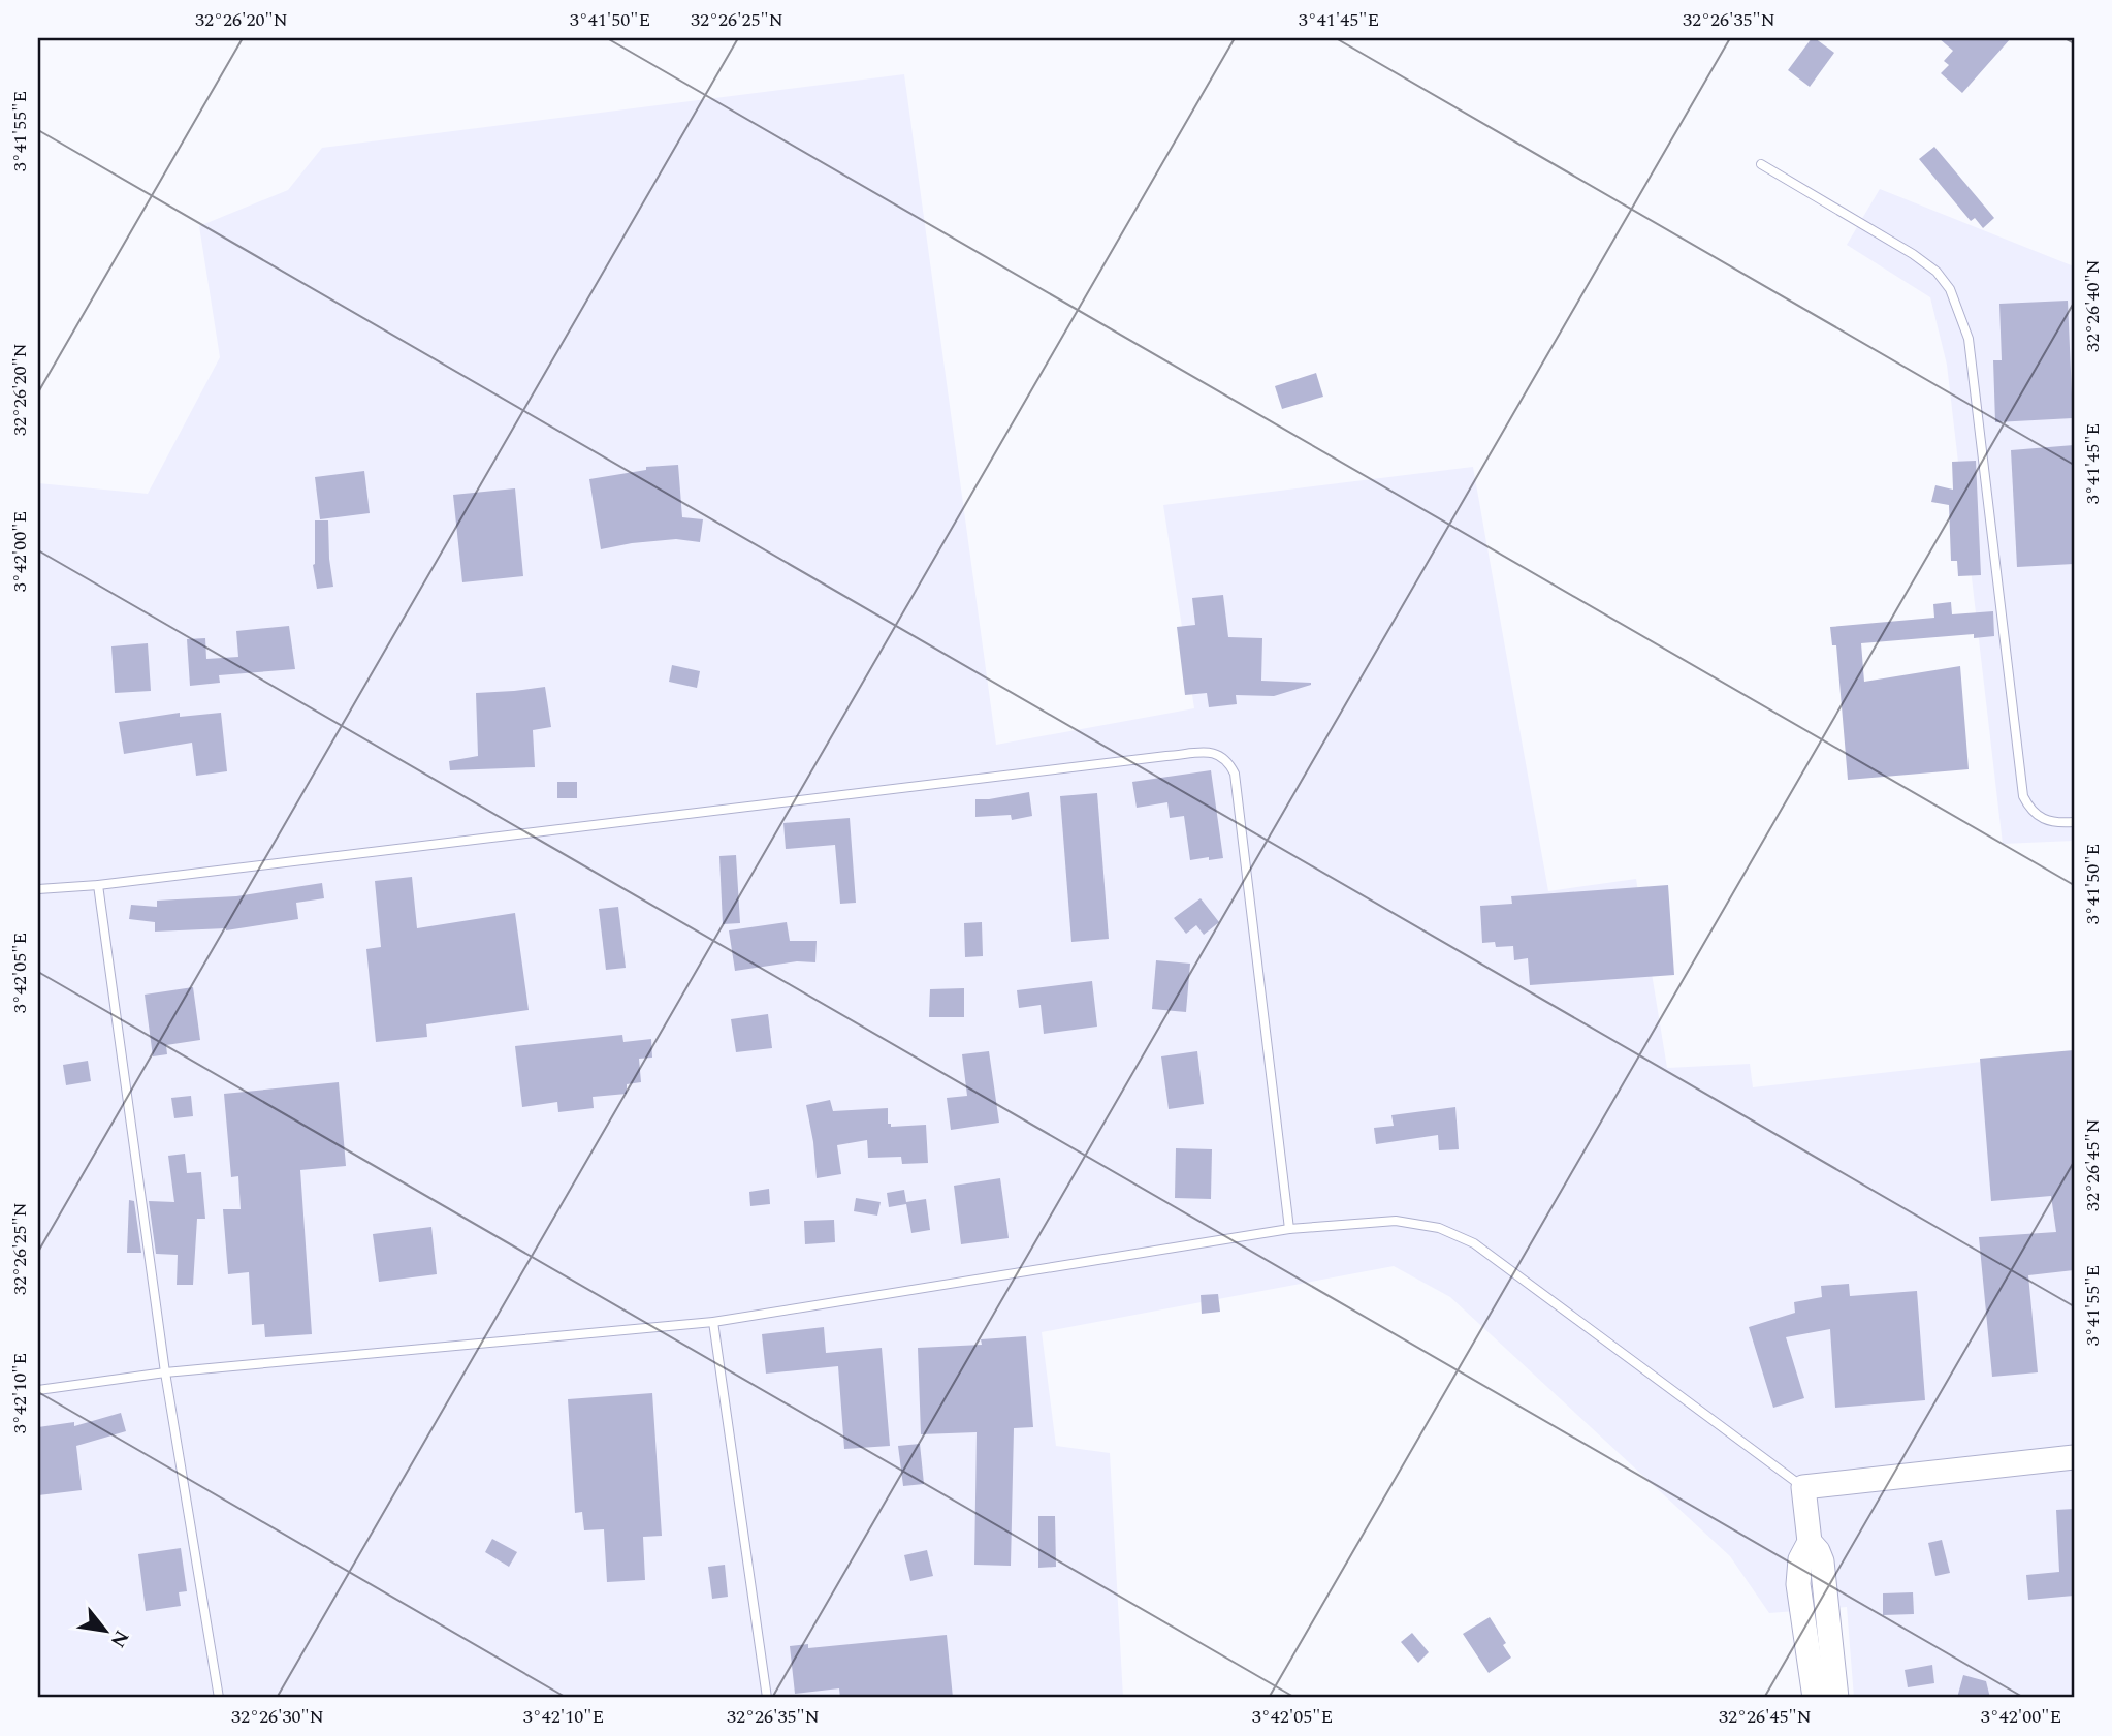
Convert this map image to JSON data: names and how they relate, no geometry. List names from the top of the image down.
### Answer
{
  "north": "bottom right",
  "coordinates": [
    "32°26'20\"N",
    "3°41'50\"E",
    "32°26'25\"N",
    "3°41'45\"E",
    "32°26'35\"N",
    "3°41'55\"E",
    "32°26'40\"N",
    "3°42'00\"E",
    "3°42'05\"E",
    "32°26'45\"N",
    "3°42'10\"E",
    "32°26'30\"N"
  ]
}
